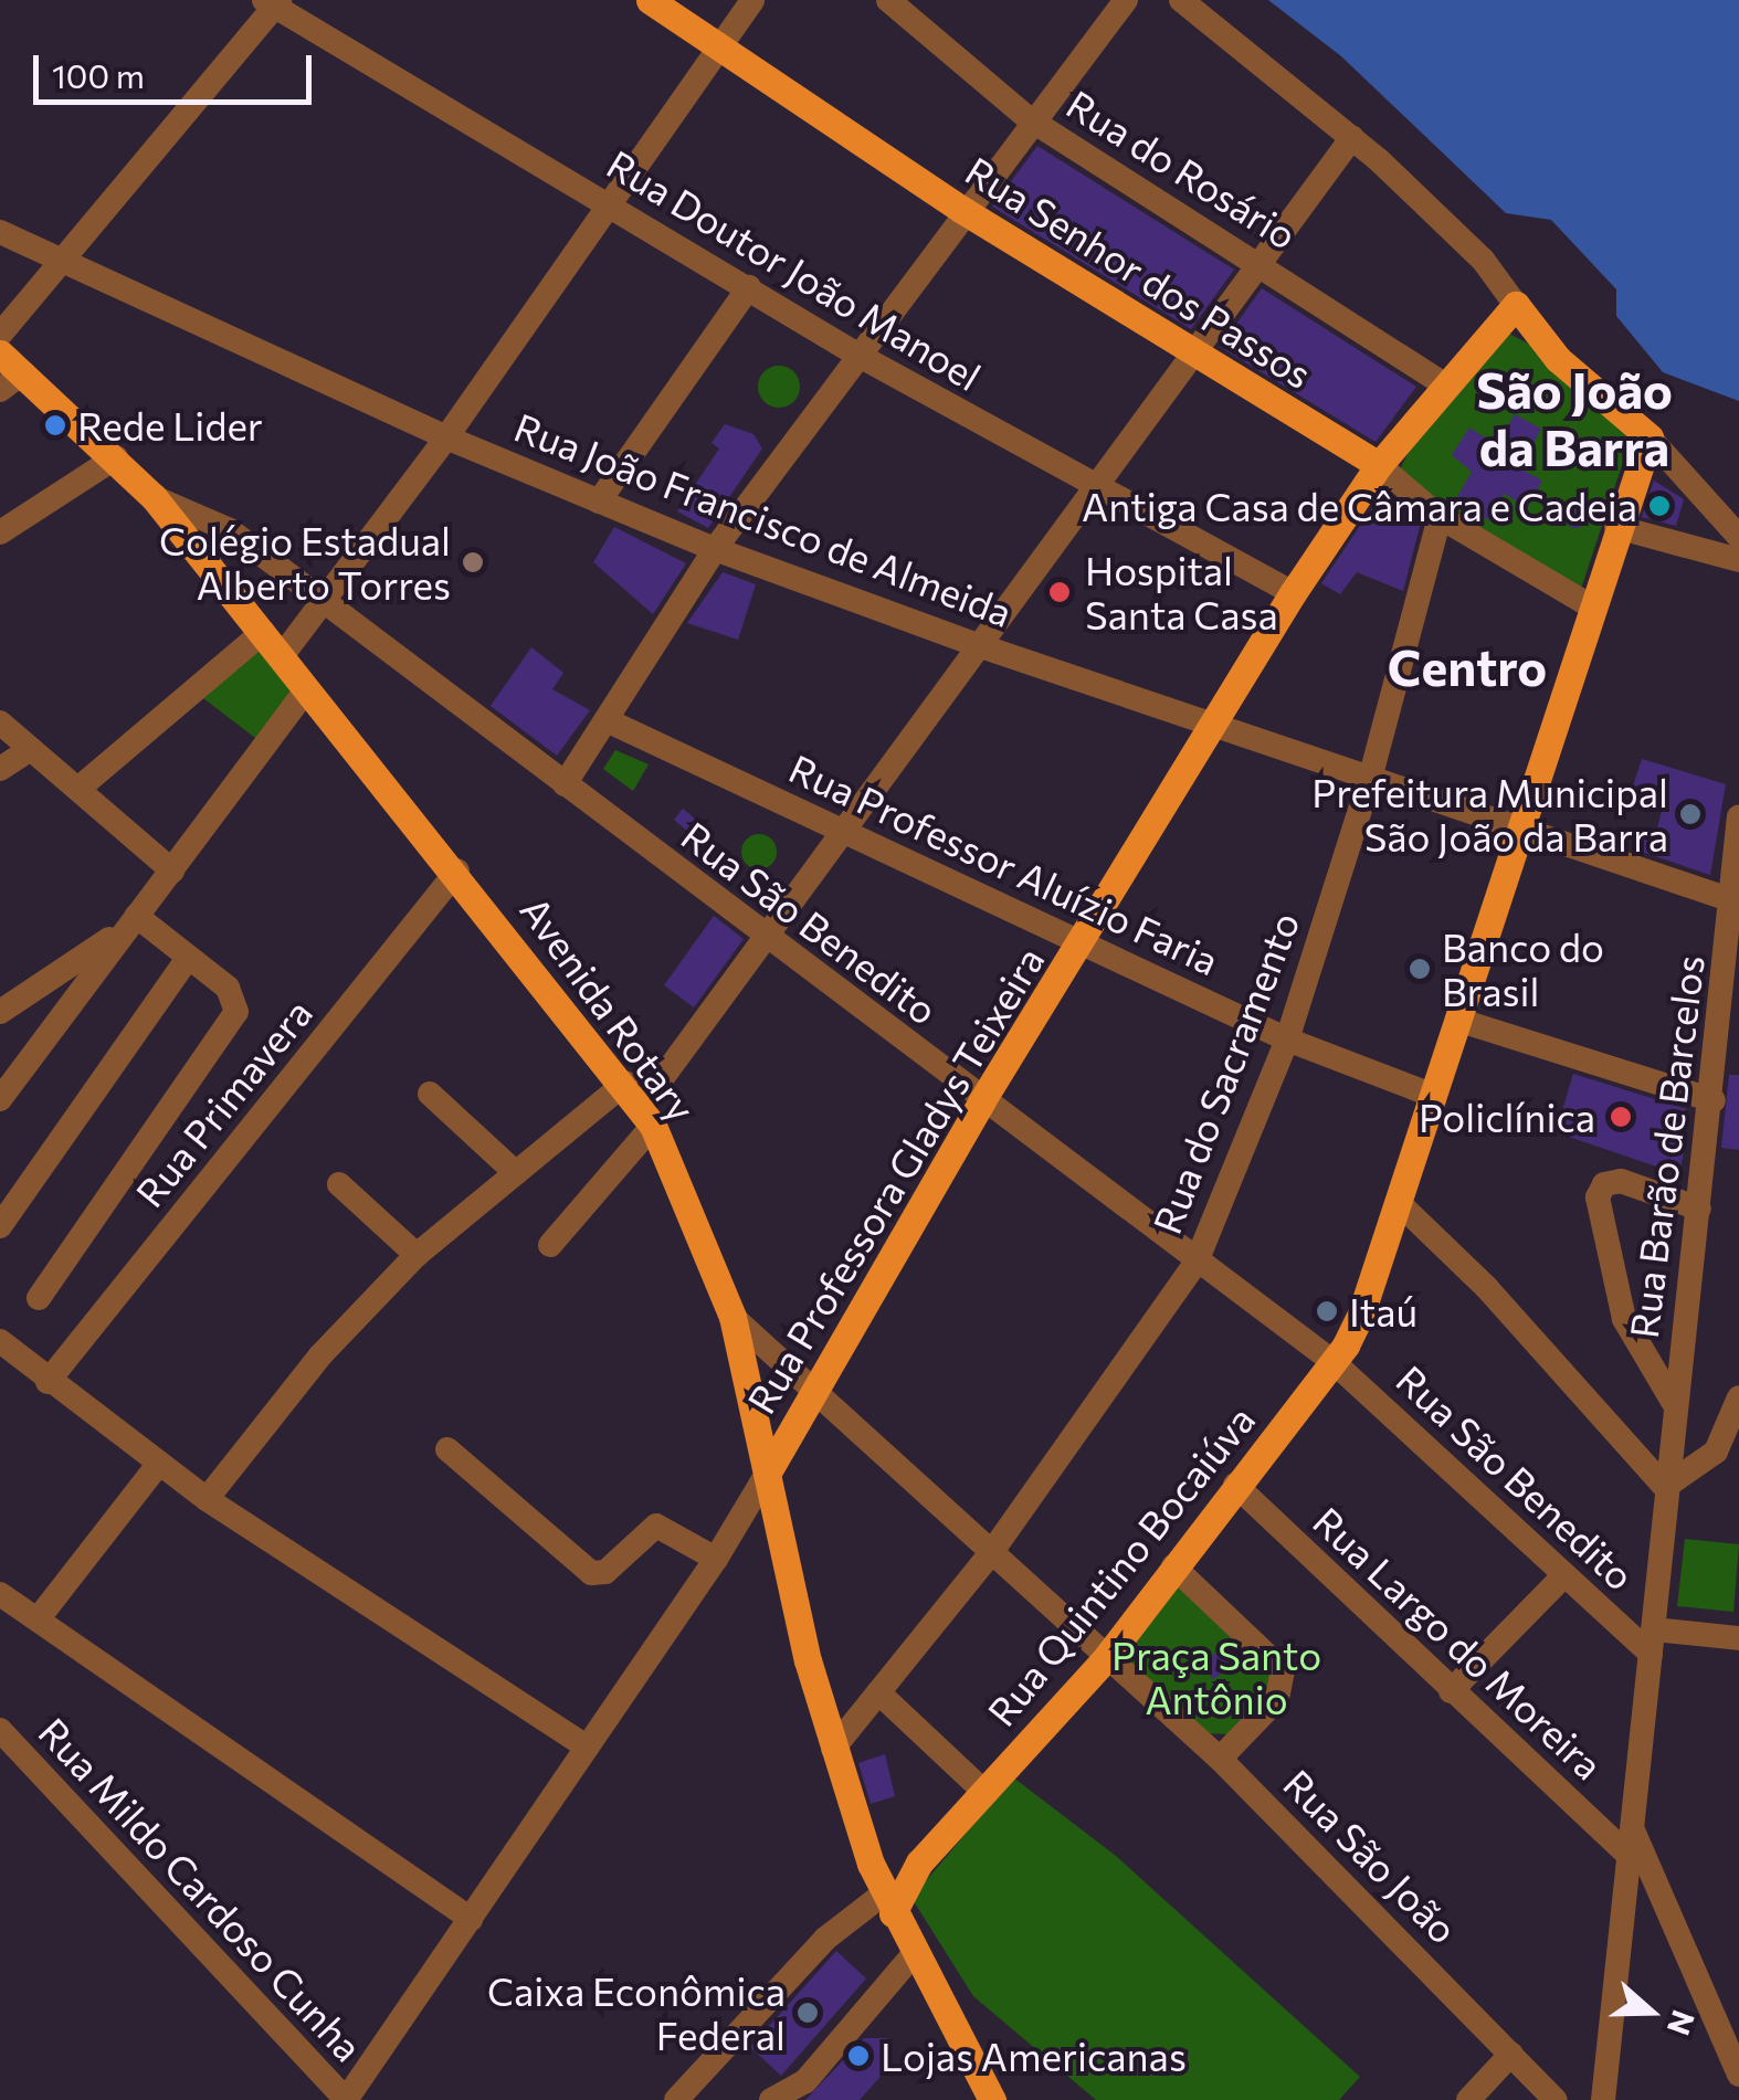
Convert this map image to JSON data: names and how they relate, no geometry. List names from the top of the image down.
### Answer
{
  "streets": {
    "main road": [
      "Rua Senhor dos Passos",
      "Avenida Rotary",
      "Rua Professora Gladys Teixeira",
      "Rua Quintino Bocaiúva"
    ],
    "street": [
      "Rua do Rosário",
      "Rua Doutor João Manoel",
      "Rua João Francisco de Almeida",
      "Rua Professor Aluízio Faria",
      "Rua São Benedito",
      "Rua do Sacramento",
      "Rua Primavera",
      "Rua Barão de Barcelos",
      "Rua Largo do Moreira",
      "Rua São João",
      "Rua Mildo Cardoso Cunha"
    ]
  },
  "crossings": [
    ["Rua do Rosário", "Rua Professora Gladys Teixeira"],
    ["Rua Doutor João Manoel", "Rua Professora Gladys Teixeira"],
    ["Rua Senhor dos Passos", "Rua do Sacramento"],
    ["Rua Senhor dos Passos", "Rua Professora Gladys Teixeira"],
    ["Rua Senhor dos Passos", "Rua Quintino Bocaiúva"],
    ["Rua João Francisco de Almeida", "Rua do Sacramento"],
    ["Rua João Francisco de Almeida", "Rua Barão de Barcelos"],
    ["Rua João Francisco de Almeida", "Rua Professora Gladys Teixeira"],
    ["Rua João Francisco de Almeida", "Rua Quintino Bocaiúva"],
    ["Rua Professor Aluízio Faria", "Rua do Sacramento"],
    ["Rua Professor Aluízio Faria", "Rua Professora Gladys Teixeira"],
    ["Rua Professor Aluízio Faria", "Rua Quintino Bocaiúva"],
    ["Rua São Benedito", "Avenida Rotary"],
    ["Rua São Benedito", "Rua do Sacramento"],
    ["Rua São Benedito", "Rua Barão de Barcelos"],
    ["Rua São Benedito", "Rua Professora Gladys Teixeira"],
    ["Rua São Benedito", "Rua Quintino Bocaiúva"],
    ["Avenida Rotary", "Rua do Sacramento"],
    ["Avenida Rotary", "Rua Primavera"],
    ["Avenida Rotary", "Rua Professora Gladys Teixeira"],
    ["Avenida Rotary", "Rua Quintino Bocaiúva"],
    ["Avenida Rotary", "Rua São João"],
    ["Rua do Sacramento", "Rua São João"],
    ["Rua Barão de Barcelos", "Rua Largo do Moreira"],
    ["Rua Professora Gladys Teixeira", "Rua São João"],
    ["Rua Professora Gladys Teixeira", "Rua Mildo Cardoso Cunha"],
    ["Rua Quintino Bocaiúva", "Rua Largo do Moreira"],
    ["Rua Quintino Bocaiúva", "Rua São João"]
  ],
  "districts": ["São João da Barra", "Centro"],
  "parks": ["Praça Santo Antônio"],
  "places": [
    "Rede Lider",
    "Antiga Casa de Câmara e Cadeia",
    "Colégio Estadual Alberto Torres",
    "Hospital Santa Casa",
    "Prefeitura Municipal São João da Barra",
    "Banco do Brasil",
    "Policlínica",
    "Itaú",
    "Caixa Econômica Federal",
    "Lojas Americanas"
  ],
  "scale_bar": "100 m",
  "north": "right"
}
